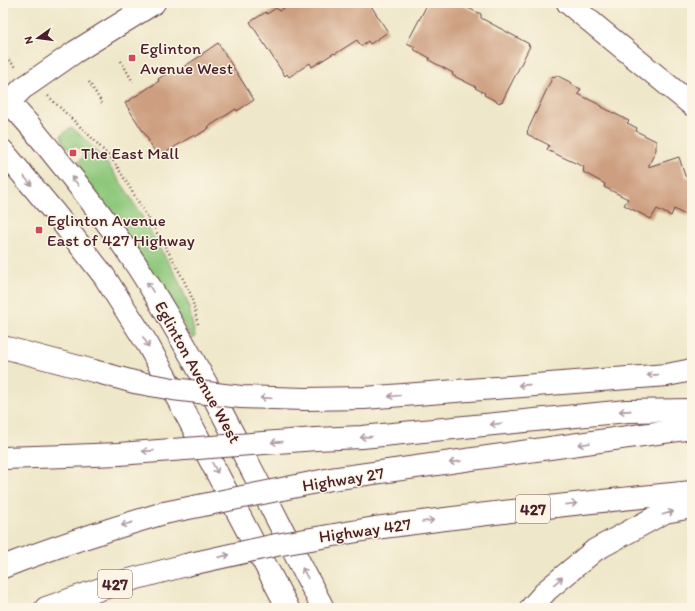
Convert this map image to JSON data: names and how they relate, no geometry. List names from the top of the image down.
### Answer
{
  "streets": {
    "main road": [
      "Eglinton Avenue West",
      "Highway 27",
      "427",
      "Highway 427"
    ]
  },
  "places": {
    "transit": ["Eglinton Avenue West", "The East Mall", "Eglinton Avenue East of 427 Highway"]
  },
  "north": "left"
}
